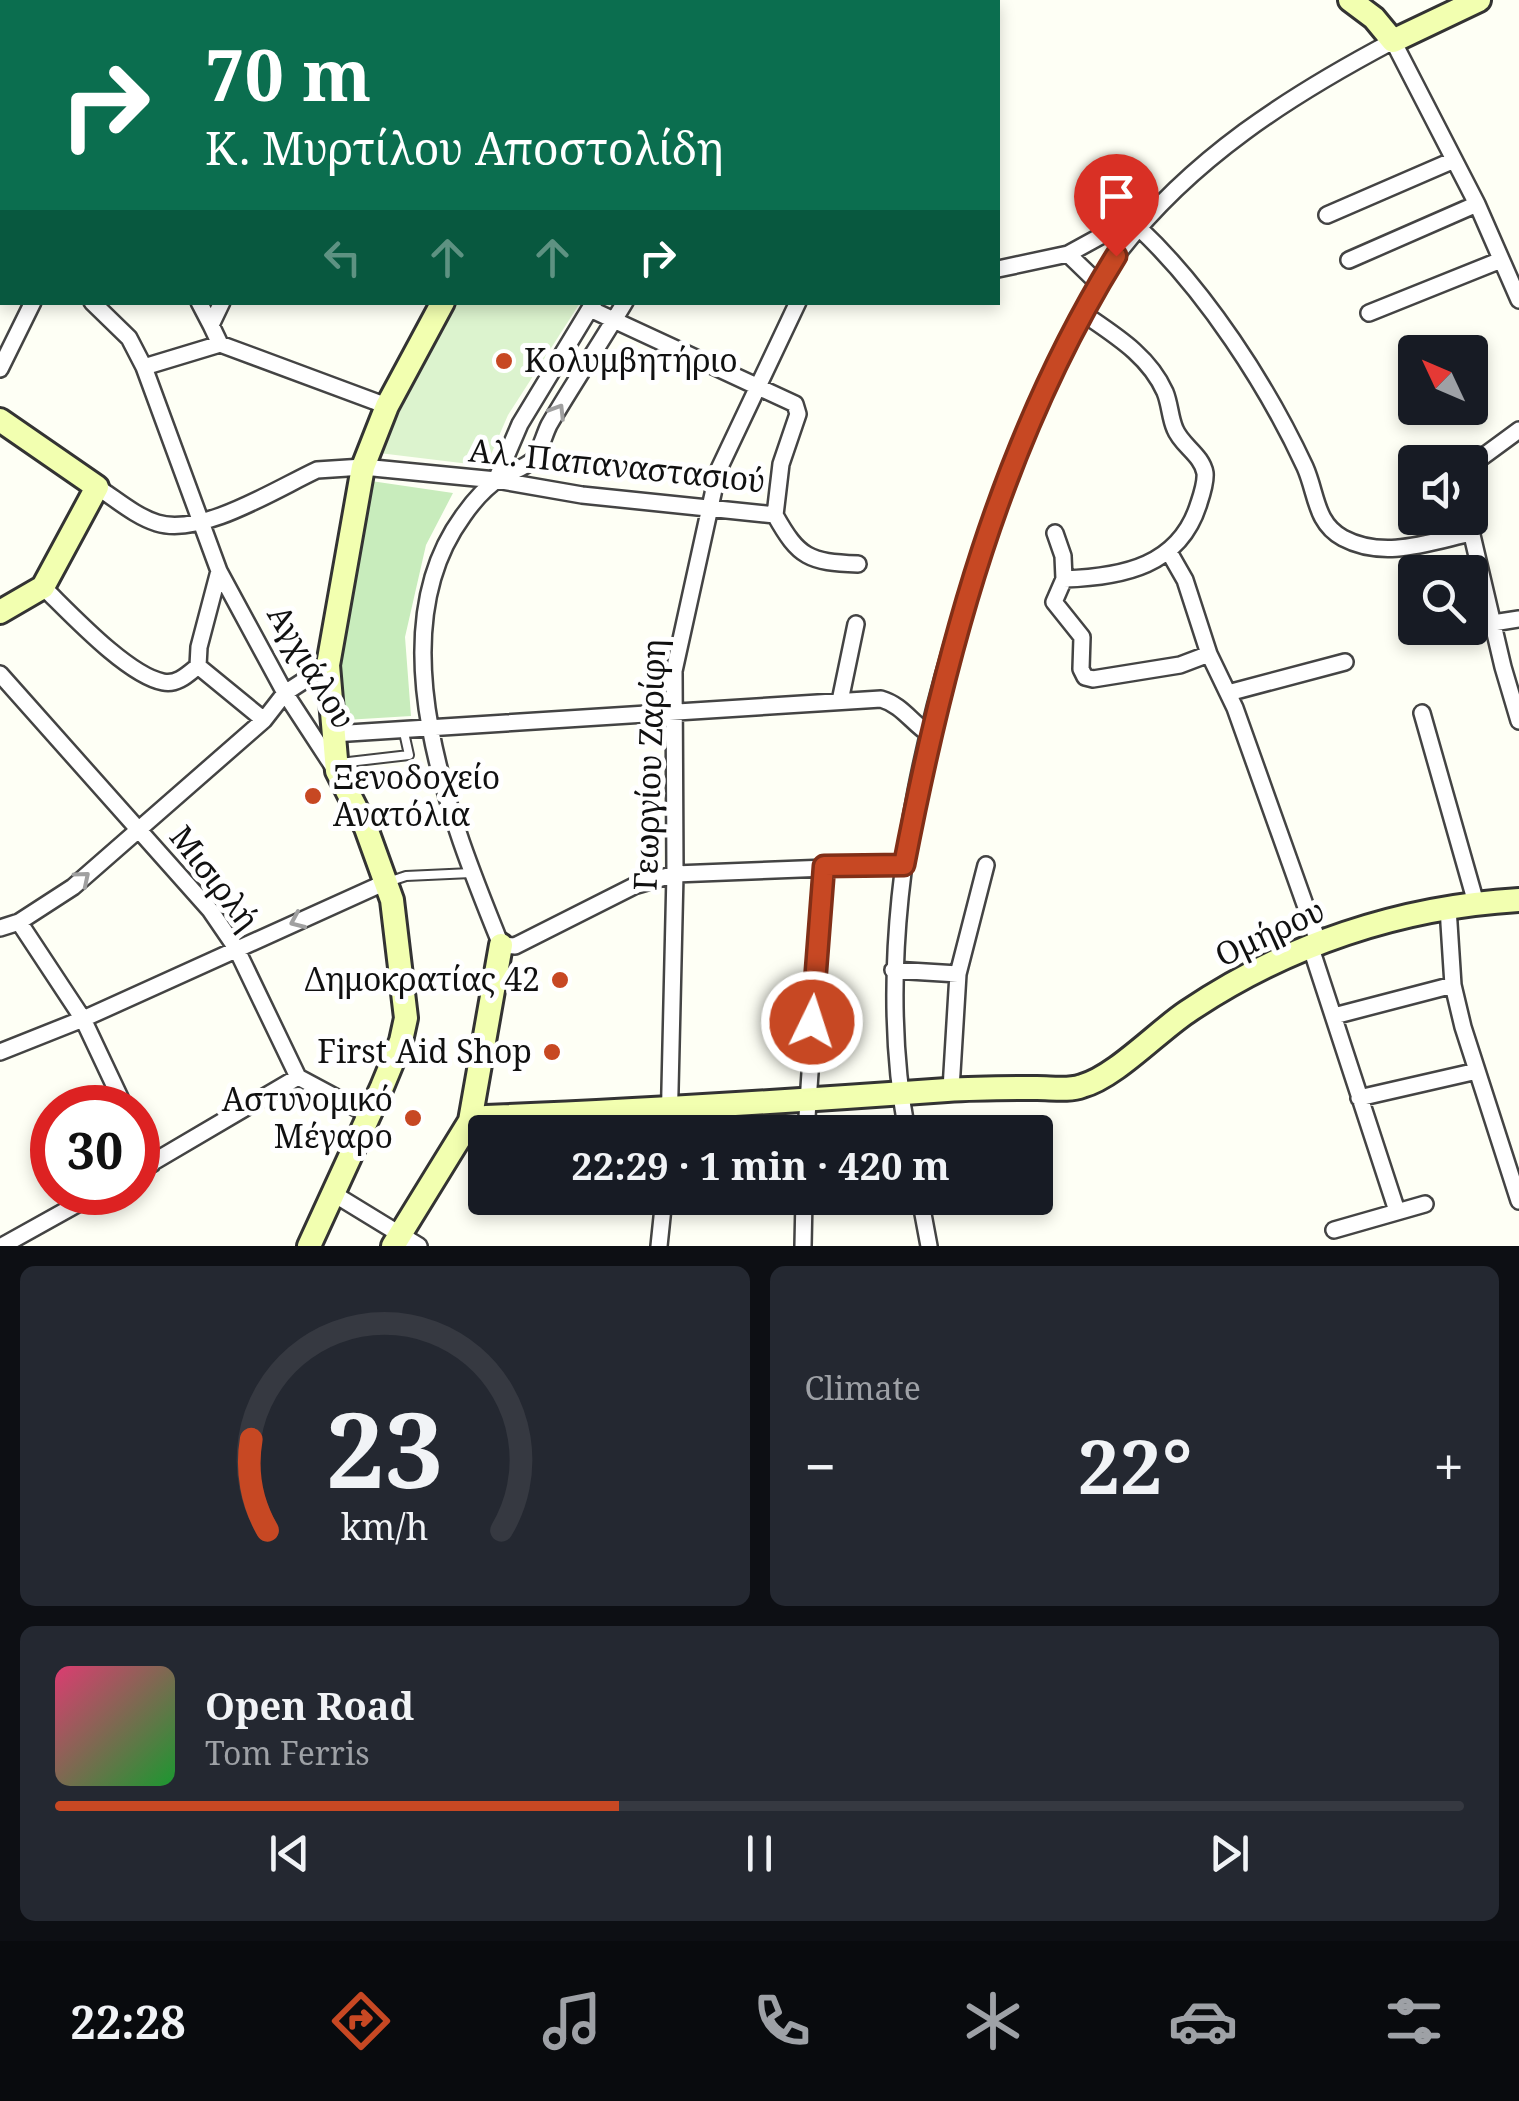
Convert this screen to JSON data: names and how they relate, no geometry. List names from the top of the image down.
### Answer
{
  "streets": {
    "street": [
      "Αλ. Παπαναστασιού",
      "Αγχιάλου",
      "Γεωργίου Ζαρίφη",
      "Μισιρλή",
      "Ομήρου"
    ]
  },
  "crossings": [
    ["Αλ. Παπαναστασιού", "Αγχιάλου"],
    ["Αλ. Παπαναστασιού", "Γεωργίου Ζαρίφη"]
  ],
  "places": [
    "Κολυμβητήριο",
    "Ξενοδοχείο Ανατόλια",
    "Δημοκρατίας 42",
    "First Aid Shop",
    "Αστυνομικό Μέγαρο"
  ],
  "north": "top left",
  "page": {
    "turn": ["70 m", "Κ. Μυρτίλου Αποστολίδη"],
    "limit": "30",
    "trip": "22:29 · 1 min · 420 m",
    "tile": "Climate",
    "heat": ["−", "22°", "+"],
    "song": ["Open Road", "Tom Ferris"],
    "tabs": "22:28",
    "gauge": ["23", "km/h"]
  }
}
